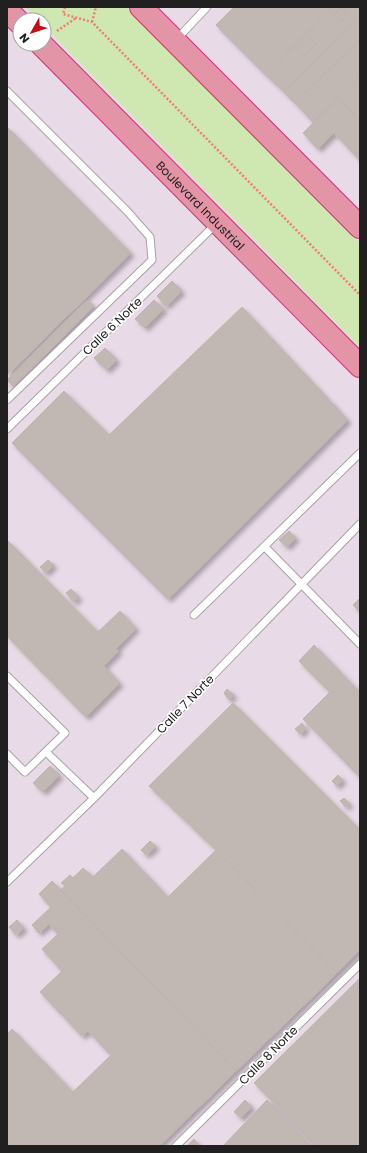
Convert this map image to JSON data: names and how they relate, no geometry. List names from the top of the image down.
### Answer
{
  "streets": {
    "highway": ["Boulevard Industrial"],
    "lane": ["Calle 6 Norte", "Calle 7 Norte", "Calle 8 Norte"]
  },
  "crossings": [
    ["Boulevard Industrial", "Calle 6 Norte"]
  ],
  "north": "bottom left"
}
